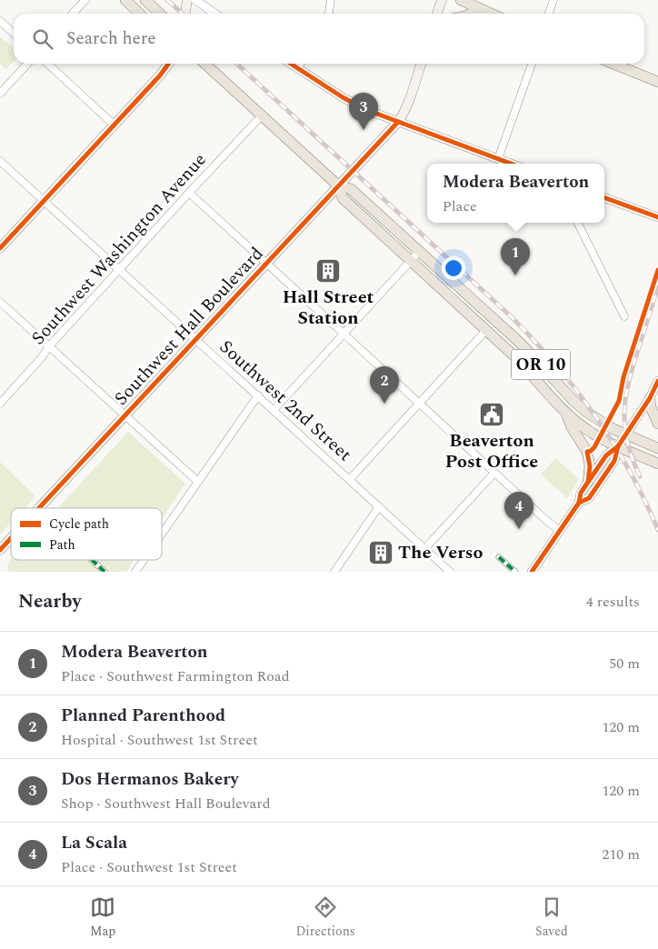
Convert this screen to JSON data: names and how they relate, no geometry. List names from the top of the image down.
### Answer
{
  "streets": {
    "main road": ["Southwest Hall Boulevard", "OR 10"],
    "street": ["Southwest Washington Avenue", "Southwest 2nd Street"]
  },
  "crossings": [
    ["Southwest Washington Avenue", "OR 10"],
    ["Southwest Washington Avenue", "Southwest 2nd Street"],
    ["Southwest Hall Boulevard", "OR 10"],
    ["Southwest Hall Boulevard", "Southwest 2nd Street"]
  ],
  "places": {
    "building": ["Hall Street Station", "The Verso"],
    "public building": ["Beaverton Post Office"]
  },
  "legend": ["Cycle path", "Path"],
  "page": {
    "search": "Search here",
    "pins": [
      "3",
      "1",
      "2",
      "4"
    ],
    "popup": ["Modera Beaverton", "Place"],
    "heading": ["Nearby", "4 results"],
    "list": [
      {
        "mark": "1",
        "name": "Modera Beaverton",
        "note": "Place · Southwest Farmington Road",
        "value": "50 m"
      },
      {
        "mark": "2",
        "name": "Planned Parenthood",
        "note": "Hospital · Southwest 1st Street",
        "value": "120 m"
      },
      {
        "mark": "3",
        "name": "Dos Hermanos Bakery",
        "note": "Shop · Southwest Hall Boulevard",
        "value": "120 m"
      },
      {
        "mark": "4",
        "name": "La Scala",
        "note": "Place · Southwest 1st Street",
        "value": "210 m"
      }
    ],
    "nav": ["Map", "Directions", "Saved"]
  }
}
